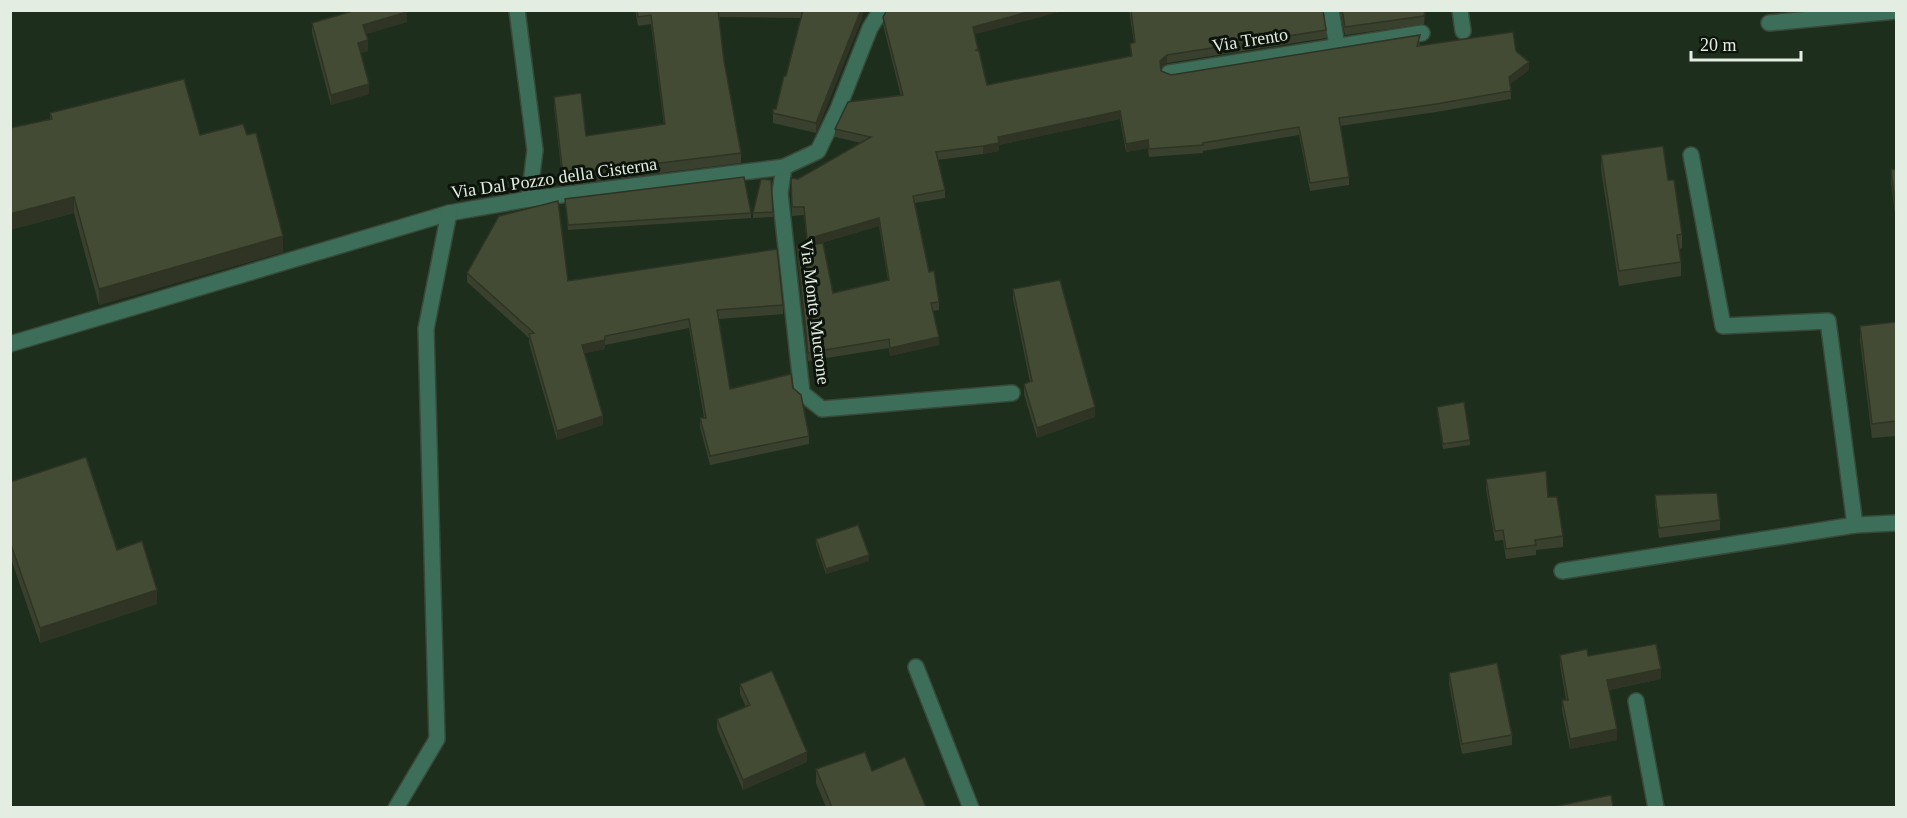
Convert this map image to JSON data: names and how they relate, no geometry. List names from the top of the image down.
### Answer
{
  "streets": {
    "street": ["Via Trento", "Via Dal Pozzo della Cisterna", "Via Monte Mucrone"]
  },
  "crossings": [
    ["Via Dal Pozzo della Cisterna", "Via Monte Mucrone"]
  ],
  "scale_bar": "20 m"
}
